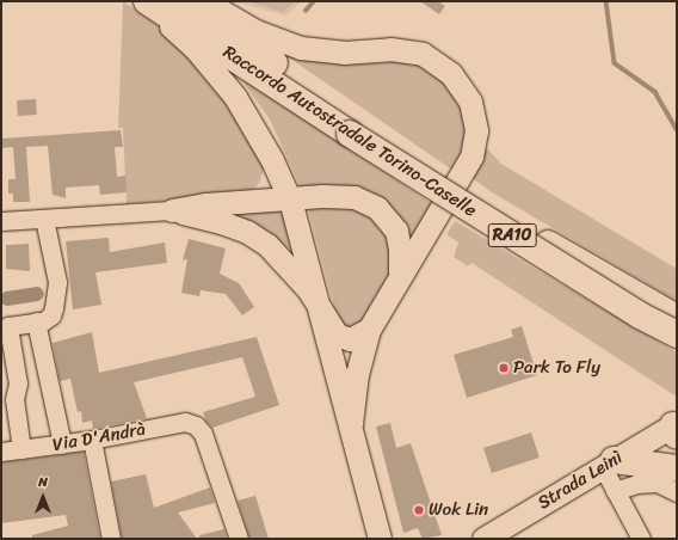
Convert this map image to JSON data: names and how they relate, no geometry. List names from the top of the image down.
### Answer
{
  "streets": {
    "highway": ["Raccordo Autostradale Torino-Caselle", "RA10"],
    "main road": ["Strada Leinì"],
    "street": ["Via D'Andrà"]
  },
  "places": ["Park To Fly", "Wok Lin"],
  "north": "top"
}
